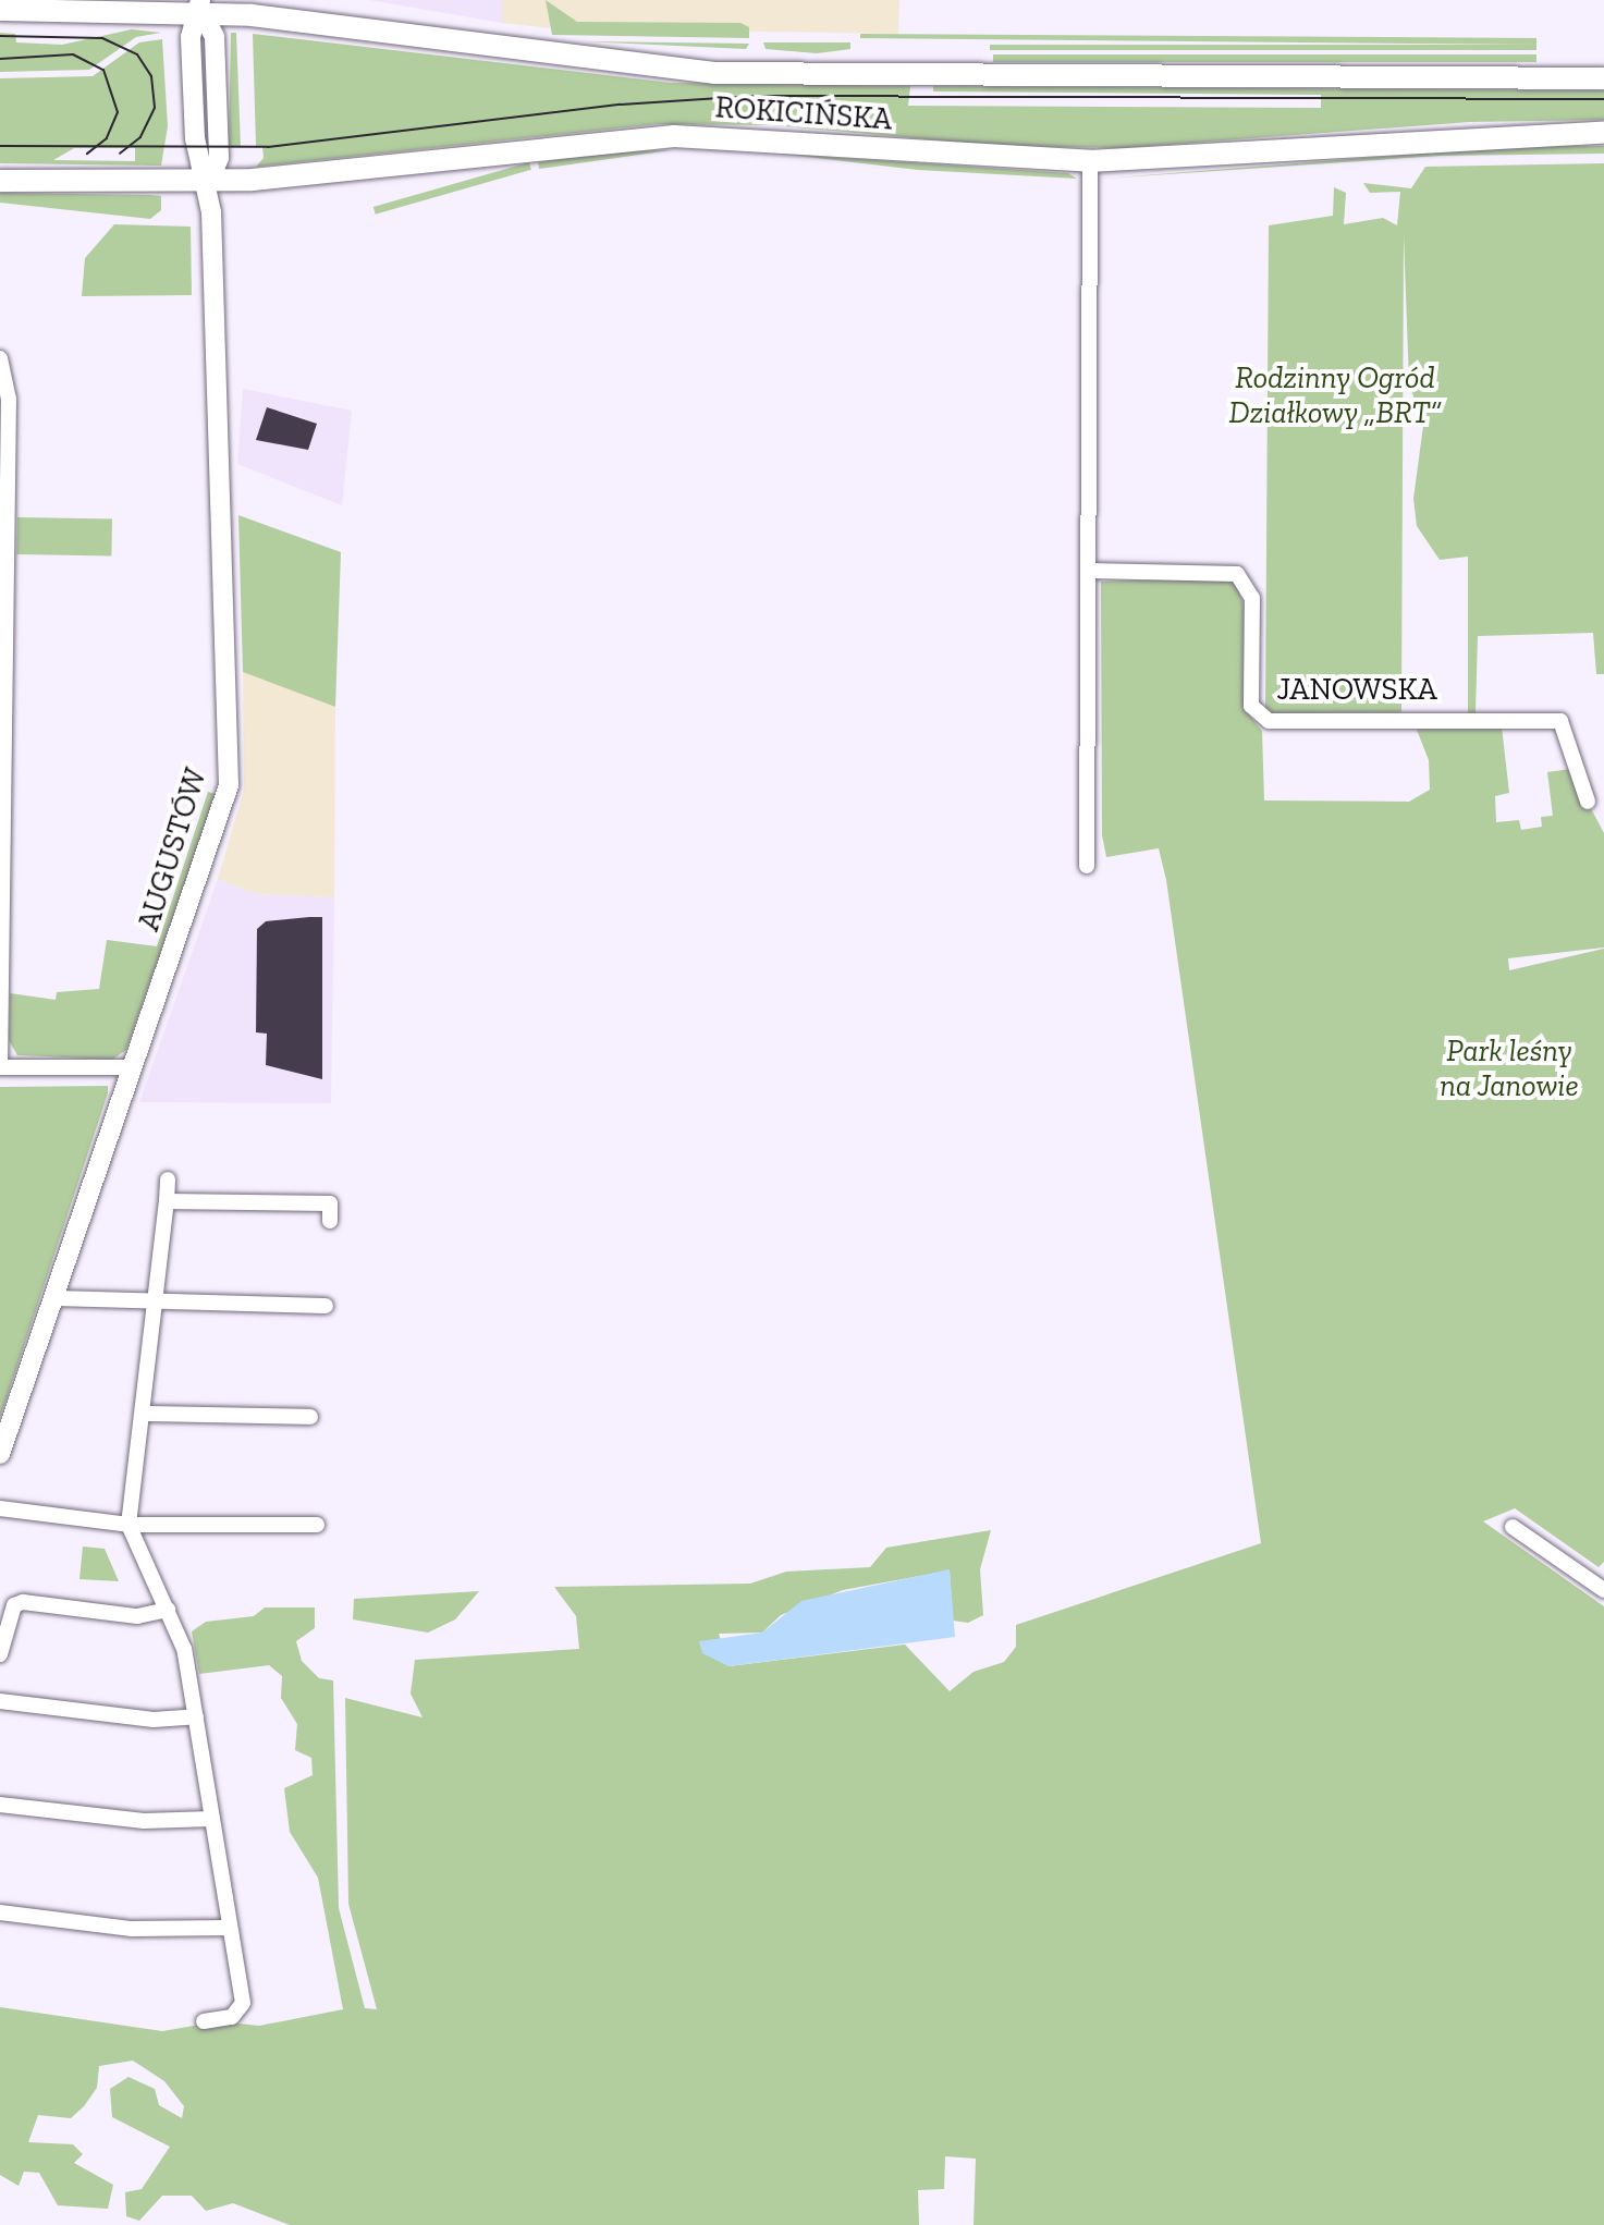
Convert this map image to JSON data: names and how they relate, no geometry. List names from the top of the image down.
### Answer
{
  "streets": {
    "main road": ["ROKICIŃSKA"],
    "street": ["JANOWSKA", "AUGUSTÓW"]
  },
  "crossings": [
    ["ROKICIŃSKA", "AUGUSTÓW"]
  ],
  "parks": ["Rodzinny Ogród Działkowy „BRT”", "Park leśny na Janowie"]
}
